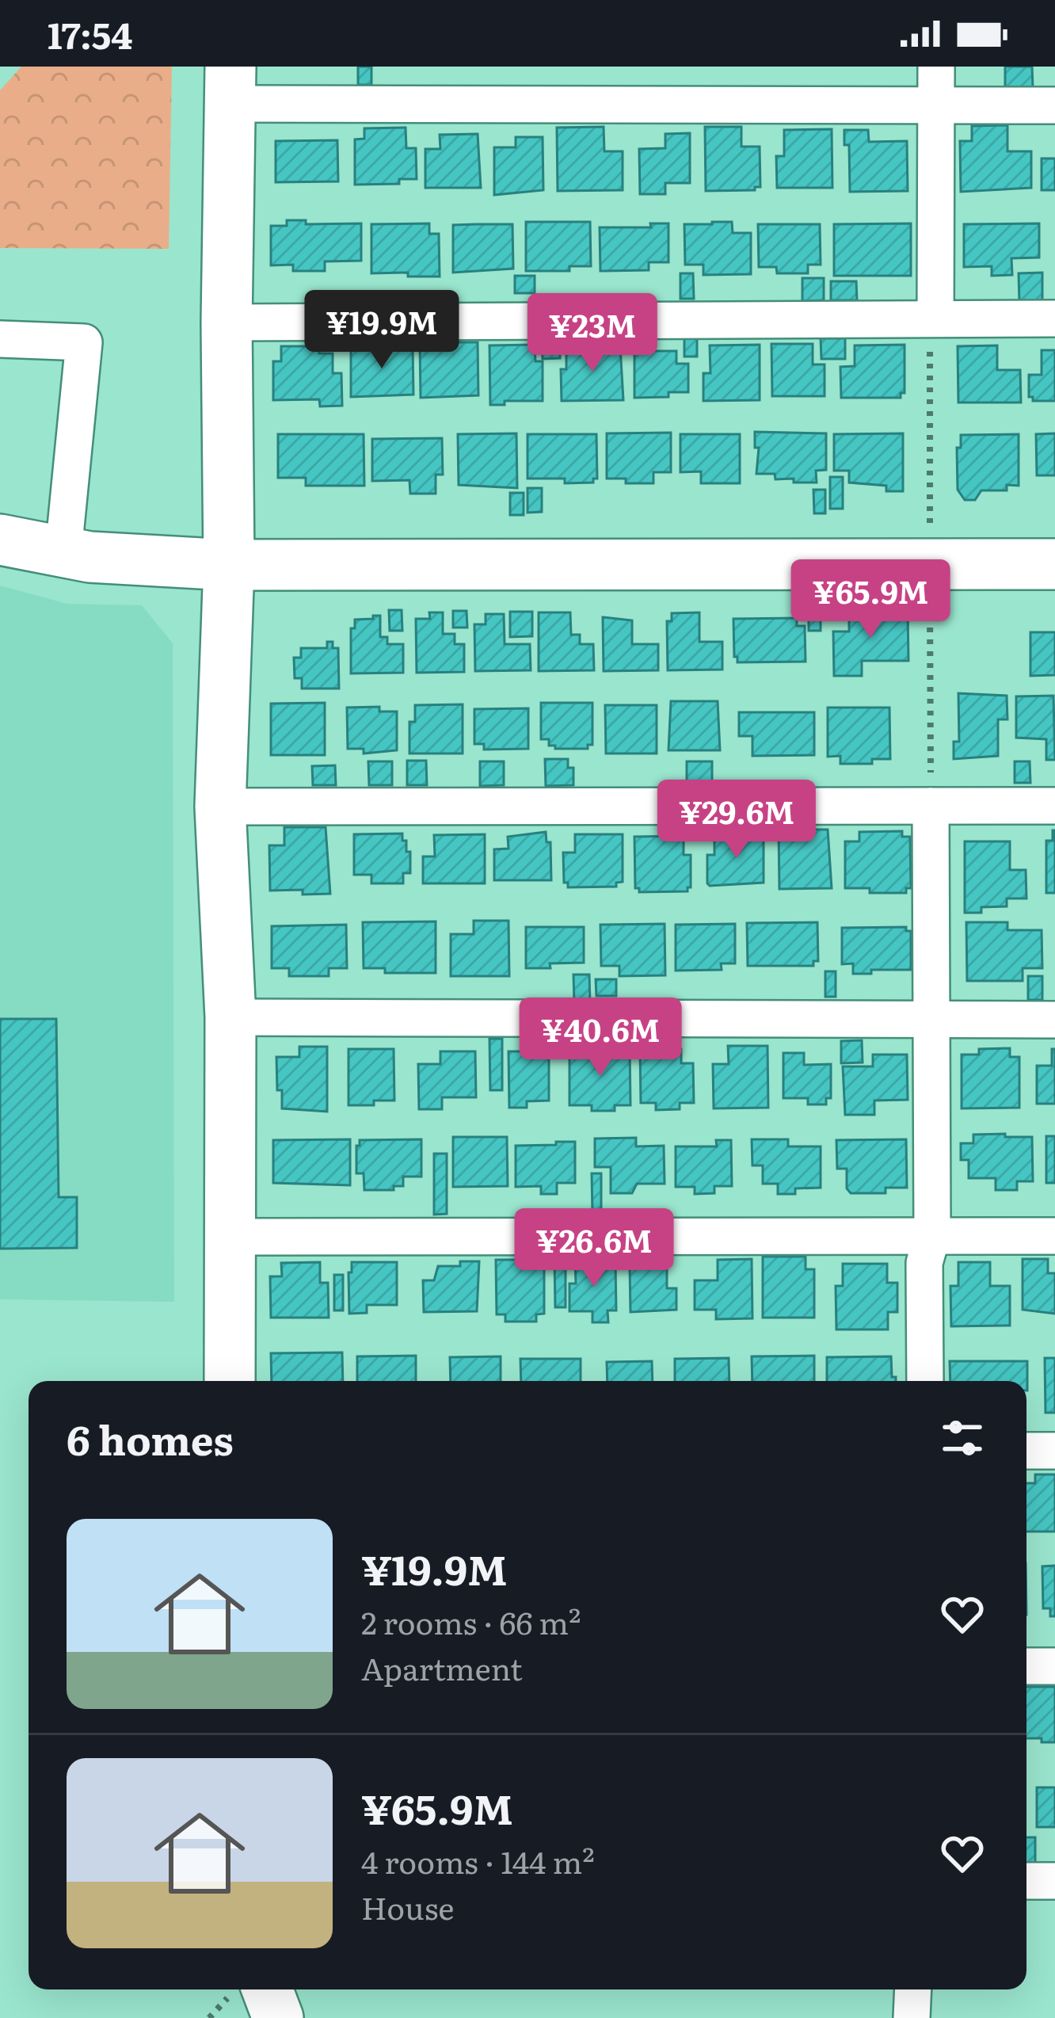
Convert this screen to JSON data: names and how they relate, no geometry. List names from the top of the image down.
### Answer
{
  "page": {
    "status": "17:54",
    "price": [
      "¥19.9M",
      "¥23M",
      "¥65.9M",
      "¥29.6M",
      "¥40.6M",
      "¥26.6M"
    ],
    "heading": "6 homes",
    "list": [
      {
        "name": "¥19.9M",
        "note": "2 rooms · 66 m² · Apartment"
      },
      {
        "name": "¥65.9M",
        "note": "4 rooms · 144 m² · House"
      }
    ]
  }
}
